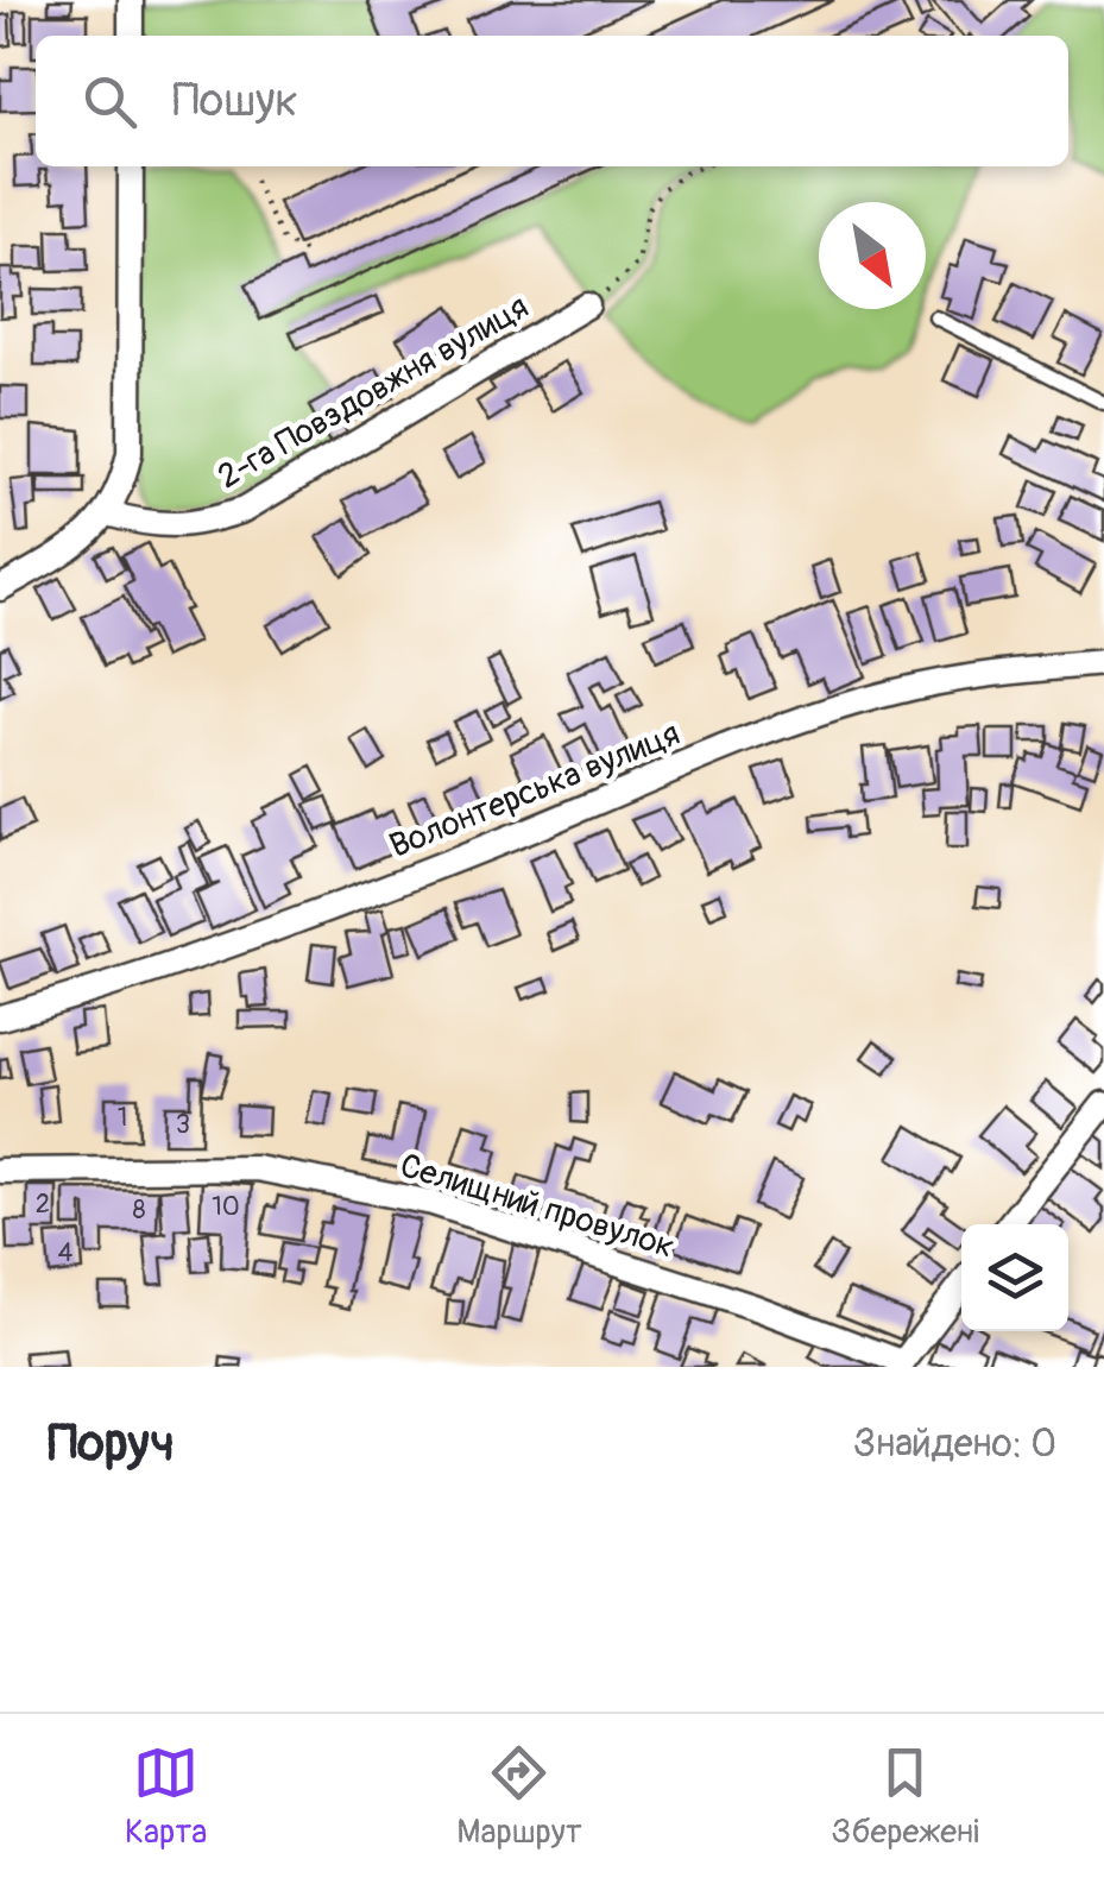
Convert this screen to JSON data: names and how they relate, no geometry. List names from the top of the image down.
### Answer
{
  "streets": {
    "street": ["2-га Повздовжня вулиця", "Волонтерська вулиця", "Селищний провулок"]
  },
  "house_numbers": [
    "1",
    "3",
    "2",
    "10",
    "8",
    "4"
  ],
  "north": "bottom right",
  "page": {
    "search": "Пошук",
    "heading": ["Поруч", "Знайдено: 0"],
    "nav": ["Карта", "Маршрут", "Збережені"]
  }
}
